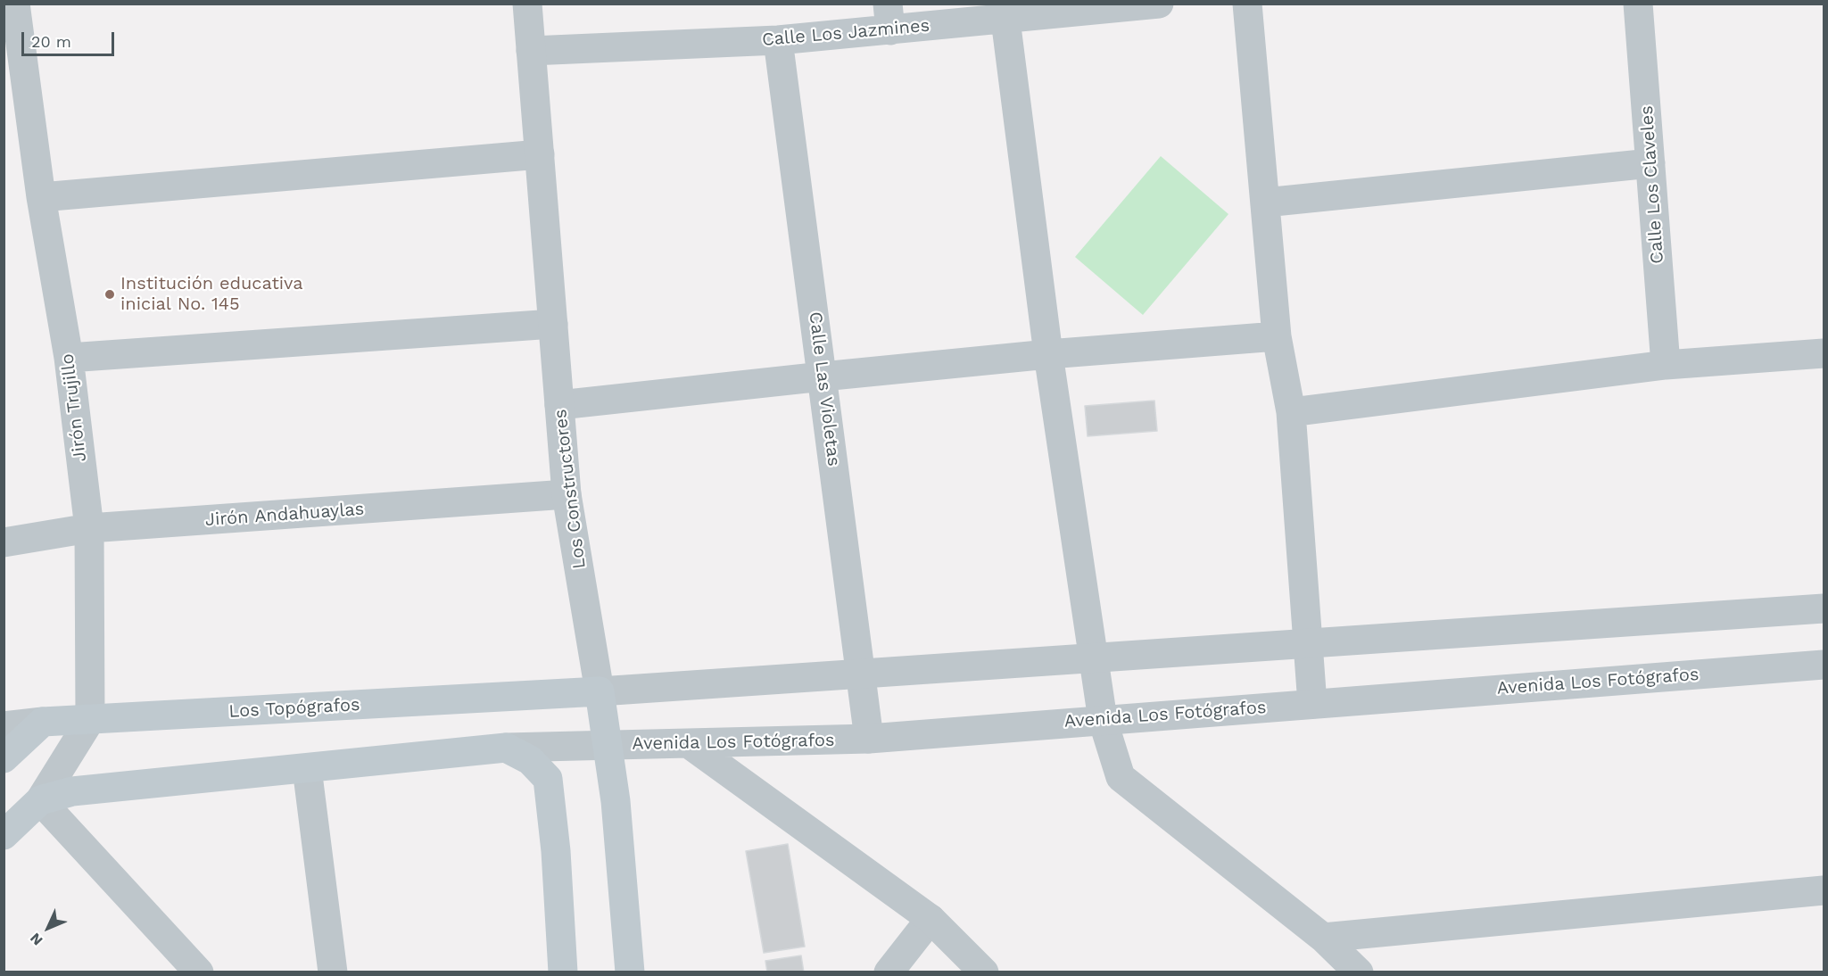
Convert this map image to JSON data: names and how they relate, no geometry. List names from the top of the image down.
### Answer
{
  "streets": {
    "main road": ["Los Constructores", "Los Topógrafos"],
    "street": [
      "Calle Los Jazmines",
      "Calle Los Claveles",
      "Calle Las Violetas",
      "Jirón Trujillo",
      "Jirón Andahuaylas",
      "Avenida Los Fotógrafos"
    ]
  },
  "crossings": [
    ["Calle Los Jazmines", "Calle Las Violetas"],
    ["Calle Los Jazmines", "Los Constructores"],
    ["Calle Las Violetas", "Avenida Los Fotógrafos"],
    ["Jirón Trujillo", "Jirón Andahuaylas"],
    ["Jirón Trujillo", "Los Topógrafos"],
    ["Los Constructores", "Jirón Andahuaylas"],
    ["Los Constructores", "Avenida Los Fotógrafos"],
    ["Los Constructores", "Los Topógrafos"]
  ],
  "places": ["Institución educativa inicial No. 145"],
  "scale_bar": "20 m",
  "north": "bottom left"
}
